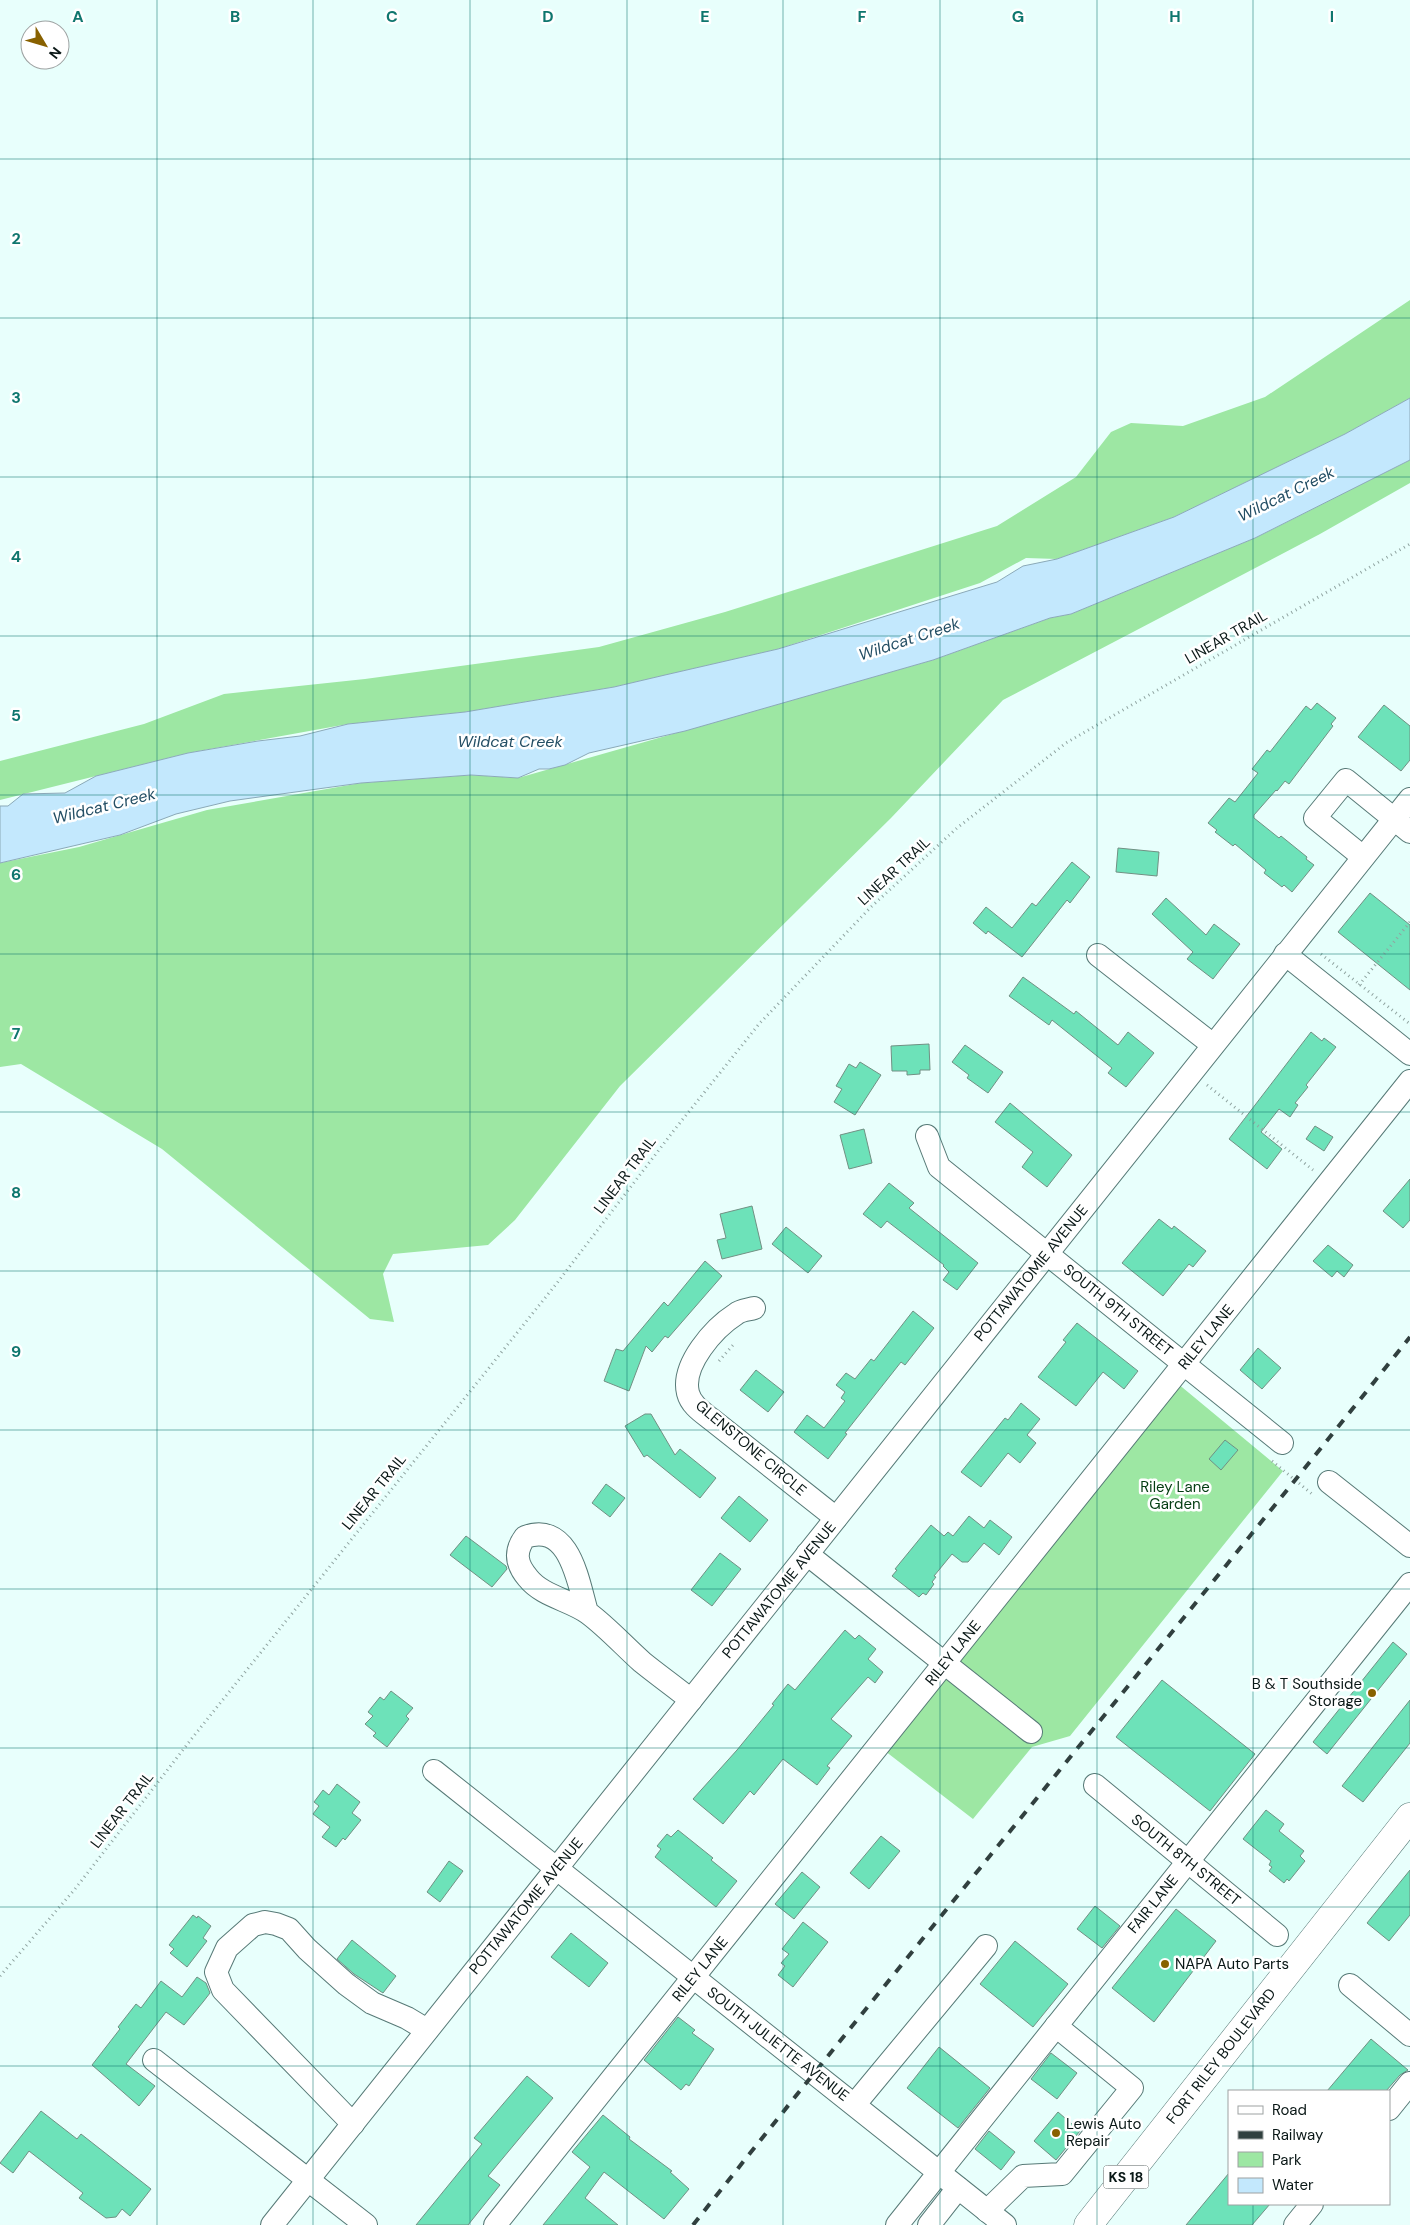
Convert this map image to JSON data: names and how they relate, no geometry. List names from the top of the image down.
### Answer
{
  "streets": {
    "highway": ["FORT RILEY BOULEVARD", "KS 18"],
    "street": [
      "POTTAWATOMIE AVENUE",
      "SOUTH 9TH STREET",
      "RILEY LANE",
      "GLENSTONE CIRCLE",
      "SOUTH 8TH STREET",
      "FAIR LANE",
      "SOUTH JULIETTE AVENUE"
    ],
    "path": ["LINEAR TRAIL"]
  },
  "crossings": [
    ["POTTAWATOMIE AVENUE", "SOUTH 9TH STREET"],
    ["POTTAWATOMIE AVENUE", "GLENSTONE CIRCLE"],
    ["POTTAWATOMIE AVENUE", "SOUTH JULIETTE AVENUE"],
    ["SOUTH 9TH STREET", "RILEY LANE"],
    ["RILEY LANE", "SOUTH JULIETTE AVENUE"],
    ["SOUTH 8TH STREET", "FAIR LANE"],
    ["FAIR LANE", "SOUTH JULIETTE AVENUE"]
  ],
  "water": ["Wildcat Creek"],
  "parks": ["Riley Lane Garden"],
  "places": ["B & T Southside Storage", "NAPA Auto Parts", "Lewis Auto Repair"],
  "legend": [
    "Road",
    "Railway",
    "Park",
    "Water"
  ],
  "north": "bottom right",
  "grid": {
    "columns": [
      "A",
      "B",
      "C",
      "D",
      "E",
      "F",
      "G",
      "H",
      "I"
    ],
    "rows": [
      "2",
      "3",
      "4",
      "5",
      "6",
      "7",
      "8",
      "9"
    ]
  }
}
